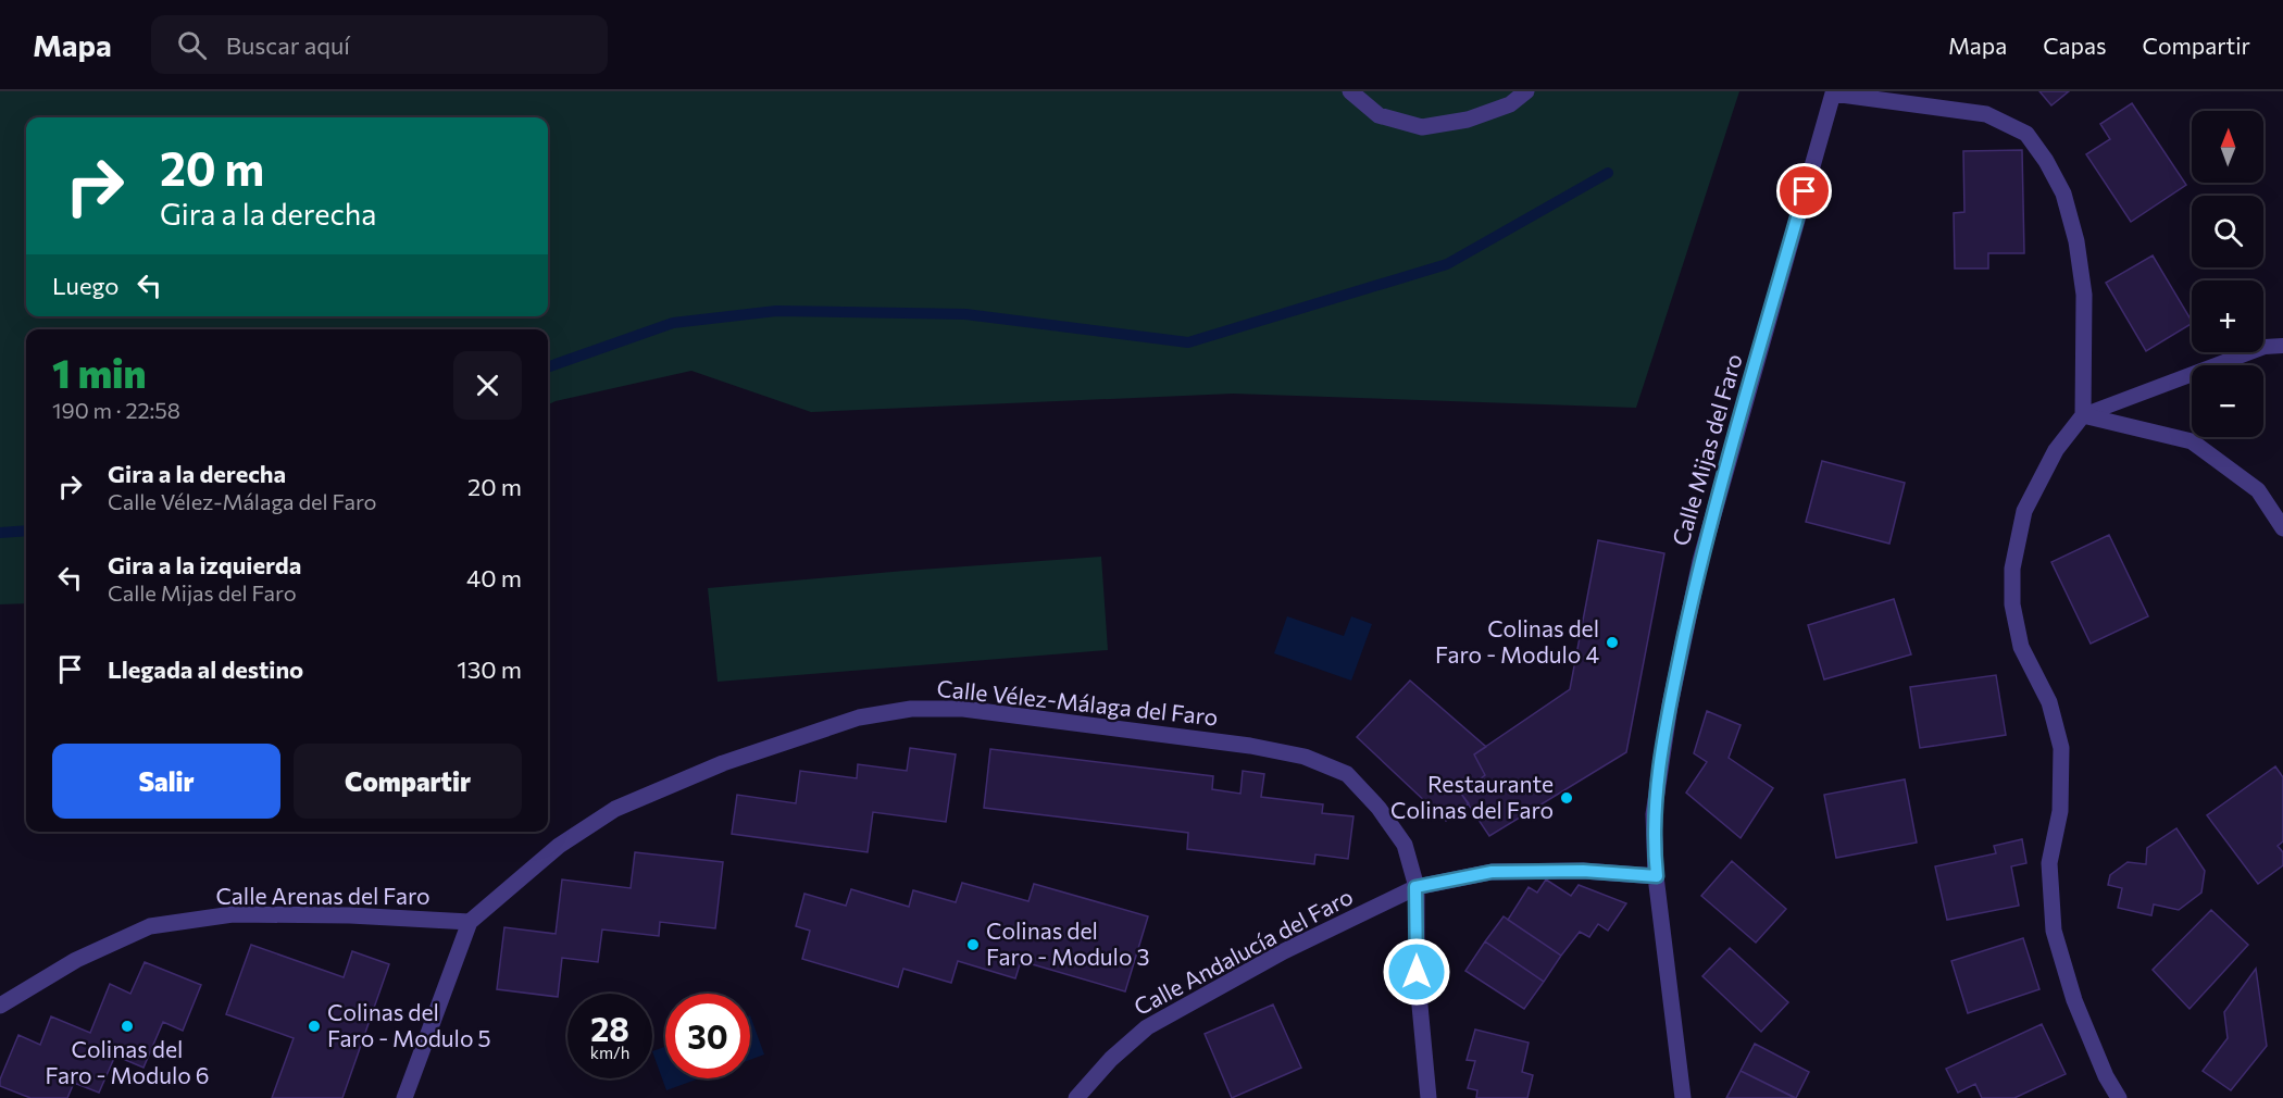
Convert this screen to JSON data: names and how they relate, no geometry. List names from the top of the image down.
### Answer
{
  "streets": {
    "street": [
      "Calle Mijas del Faro",
      "Calle Vélez-Málaga del Faro",
      "Calle Arenas del Faro",
      "Calle Andalucía del Faro"
    ]
  },
  "crossings": [
    ["Calle Vélez-Málaga del Faro", "Calle Arenas del Faro"],
    ["Calle Vélez-Málaga del Faro", "Calle Andalucía del Faro"]
  ],
  "places": [
    "Colinas del Faro - Modulo 4",
    "Restaurante Colinas del Faro",
    "Colinas del Faro - Modulo 3",
    "Colinas del Faro - Modulo 6",
    "Colinas del Faro - Modulo 5"
  ],
  "north": "top",
  "page": {
    "header": "Mapa",
    "search": "Buscar aquí",
    "nav": ["Mapa", "Capas", "Compartir"],
    "map_buttons": ["+", "−"],
    "turn": ["20 m", "Gira a la derecha"],
    "then": "Luego",
    "heading": ["1 min", "190 m · 22:58"],
    "list": [
      {
        "name": "Gira a la derecha",
        "note": "Calle Vélez-Málaga del Faro",
        "value": "20 m"
      },
      {
        "name": "Gira a la izquierda",
        "note": "Calle Mijas del Faro",
        "value": "40 m"
      },
      {
        "name": "Llegada al destino",
        "value": "130 m"
      }
    ],
    "buttons": ["Salir", "Compartir"],
    "speed": "28 km/h",
    "limit": "30"
  }
}
